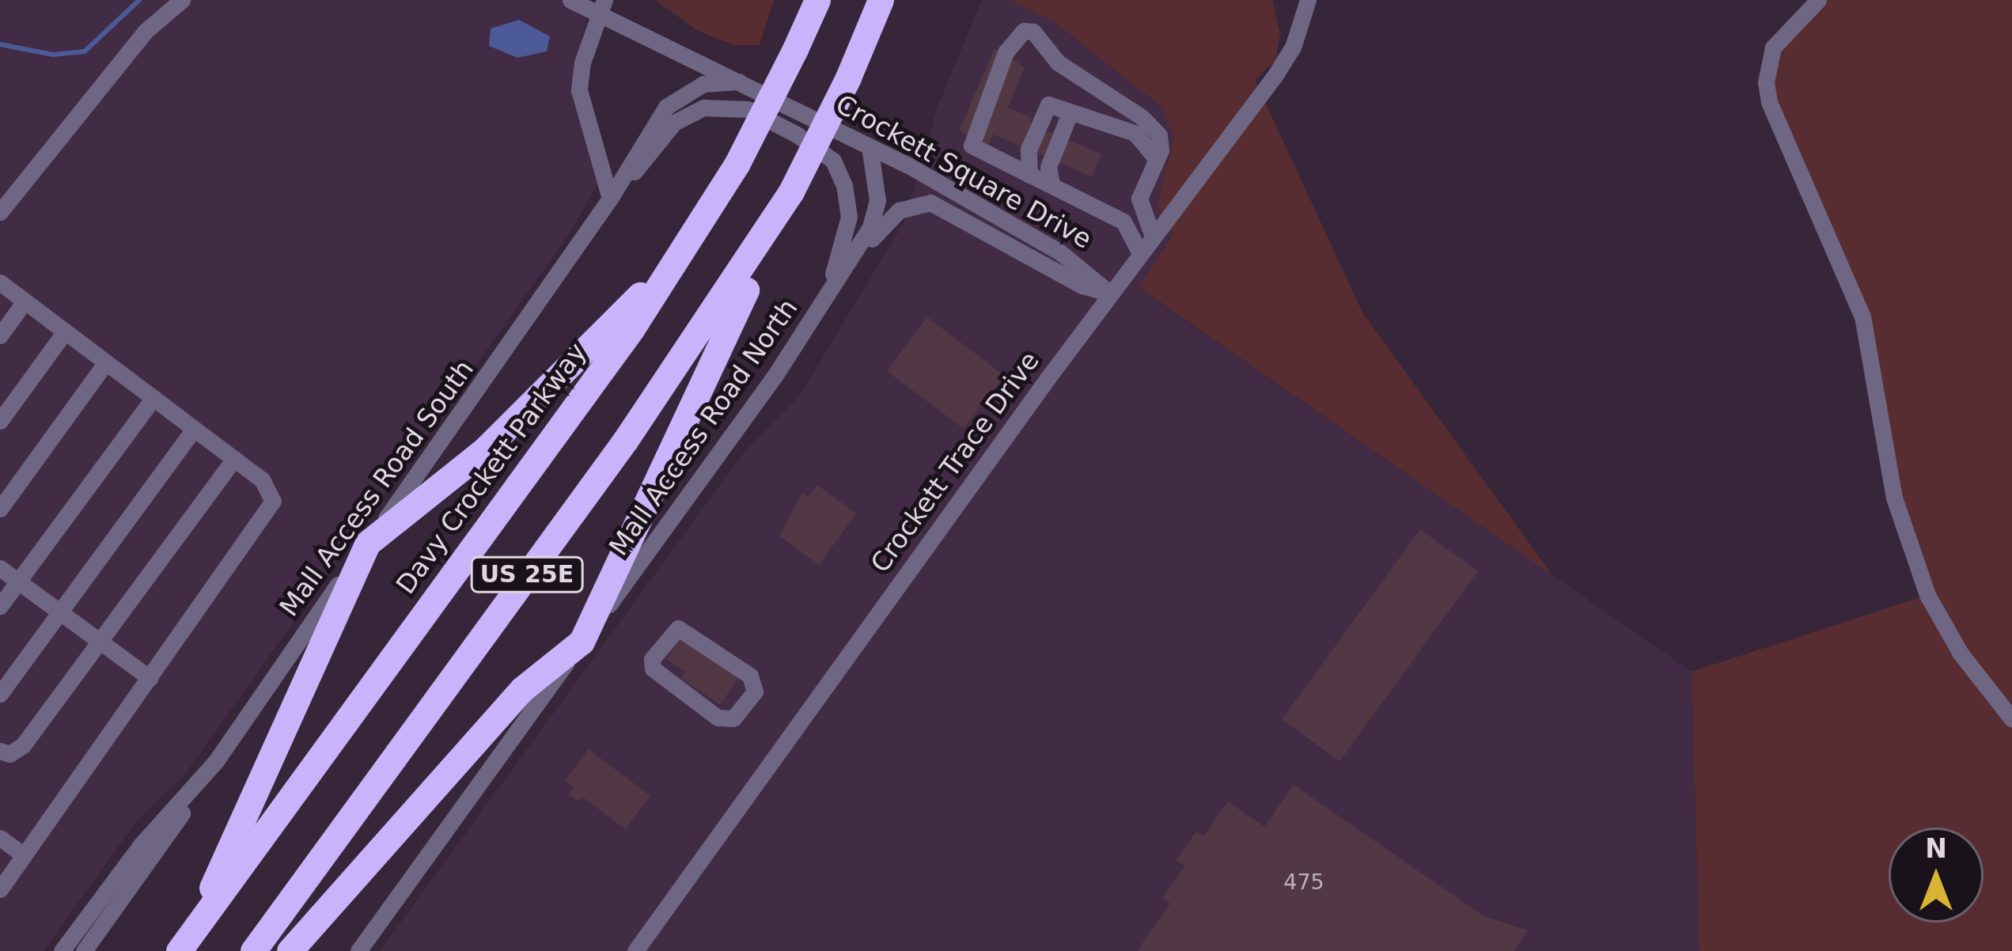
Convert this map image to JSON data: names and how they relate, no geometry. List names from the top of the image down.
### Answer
{
  "streets": {
    "highway": ["Davy Crockett Parkway", "US 25E"],
    "street": [
      "Crockett Square Drive",
      "Mall Access Road North",
      "Crockett Trace Drive",
      "Mall Access Road South"
    ]
  },
  "crossings": [
    ["Crockett Square Drive", "Mall Access Road North"],
    ["Crockett Square Drive", "Crockett Trace Drive"],
    ["Crockett Square Drive", "Mall Access Road South"]
  ],
  "house_numbers": ["475"],
  "north": "top"
}
